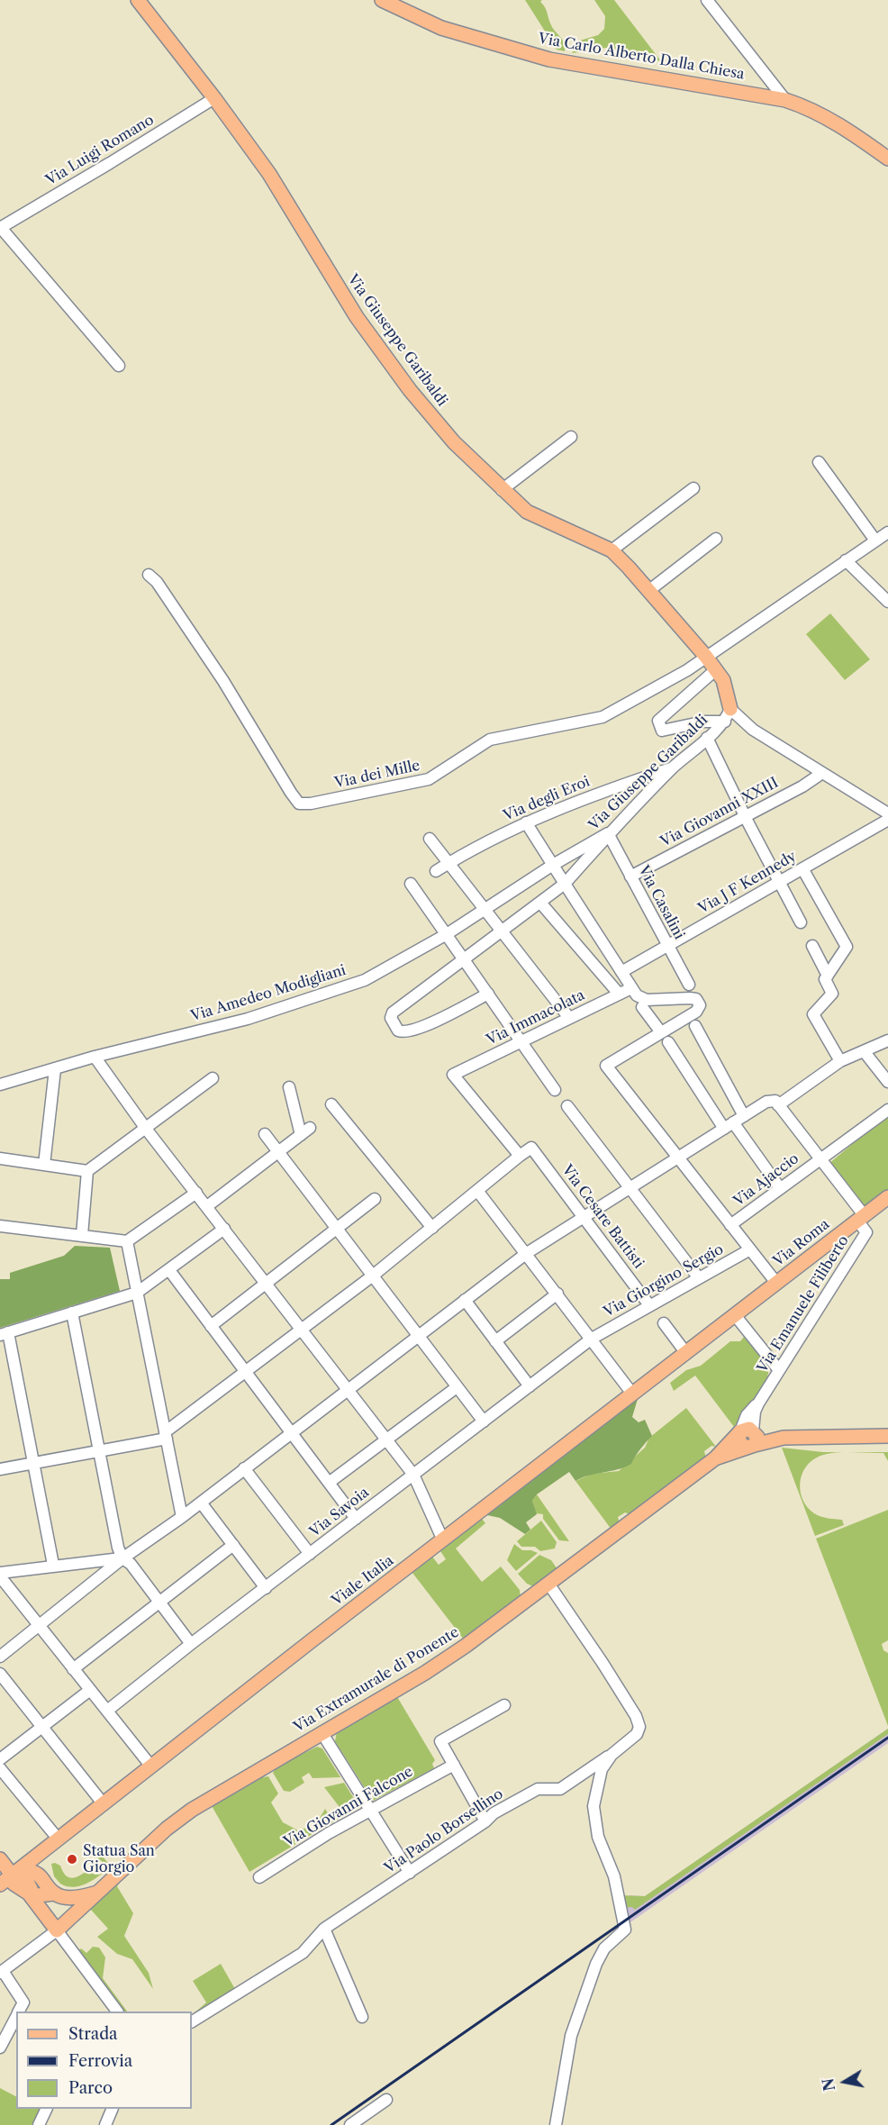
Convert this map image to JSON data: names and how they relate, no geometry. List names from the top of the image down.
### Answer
{
  "streets": {
    "main road": [
      "Via Carlo Alberto Dalla Chiesa",
      "Via Giuseppe Garibaldi",
      "Via Roma",
      "Viale Italia",
      "Via Extramurale di Ponente"
    ],
    "street": [
      "Via Luigi Romano",
      "Via dei Mille",
      "Via degli Eroi",
      "Via Giovanni XXIII",
      "Via J F Kennedy",
      "Via Casalini",
      "Via Amedeo Modigliani",
      "Via Immacolata",
      "Via Ajaccio",
      "Via Cesare Battisti",
      "Via Giorgino Sergio",
      "Via Emanuele Filiberto",
      "Via Savoia",
      "Via Giovanni Falcone",
      "Via Paolo Borsellino"
    ]
  },
  "crossings": [
    ["Via Luigi Romano", "Via Giuseppe Garibaldi"],
    ["Via Giuseppe Garibaldi", "Via dei Mille"],
    ["Via Giuseppe Garibaldi", "Via degli Eroi"],
    ["Via Giuseppe Garibaldi", "Via Casalini"],
    ["Via Giuseppe Garibaldi", "Via Amedeo Modigliani"],
    ["Via Giovanni XXIII", "Via Casalini"],
    ["Via J F Kennedy", "Via Casalini"],
    ["Via Casalini", "Via Amedeo Modigliani"],
    ["Via Immacolata", "Via Cesare Battisti"],
    ["Via Cesare Battisti", "Via Giorgino Sergio"],
    ["Via Roma", "Via Emanuele Filiberto"],
    ["Via Roma", "Viale Italia"],
    ["Via Giorgino Sergio", "Via Savoia"],
    ["Via Emanuele Filiberto", "Via Extramurale di Ponente"]
  ],
  "places": ["Statua San Giorgio"],
  "legend": ["Strada", "Ferrovia", "Parco"],
  "north": "left"
}
